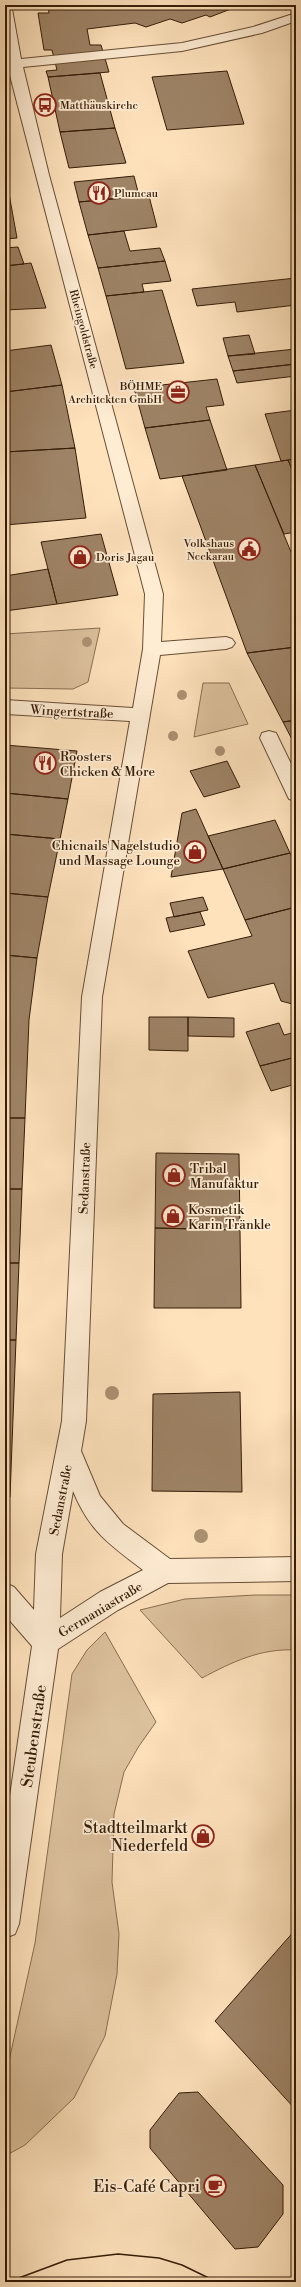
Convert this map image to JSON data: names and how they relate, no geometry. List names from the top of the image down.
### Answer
{
  "streets": {
    "street": [
      "Rheingoldstraße",
      "Wingertstraße",
      "Sedanstraße",
      "Germaniastraße",
      "Steubenstraße"
    ]
  },
  "crossings": [
    ["Rheingoldstraße", "Wingertstraße"],
    ["Rheingoldstraße", "Sedanstraße"],
    ["Wingertstraße", "Sedanstraße"],
    ["Sedanstraße", "Germaniastraße"],
    ["Sedanstraße", "Steubenstraße"],
    ["Germaniastraße", "Steubenstraße"]
  ],
  "places": {
    "bus stop": ["Matthäuskirche"],
    "restaurant": ["Plumeau", "Roosters Chicken & More"],
    "office": ["BÖHME Architekten GmbH"],
    "public building": ["Volkshaus Neckarau"],
    "shop": [
      "Doris Jagau",
      "Chicnails Nagelstudio und Massage Lounge",
      "Tribal Manufaktur",
      "Kosmetik Karin Tränkle",
      "Stadtteilmarkt Niederfeld"
    ],
    "cafe": ["Eis-Café Capri"]
  }
}
